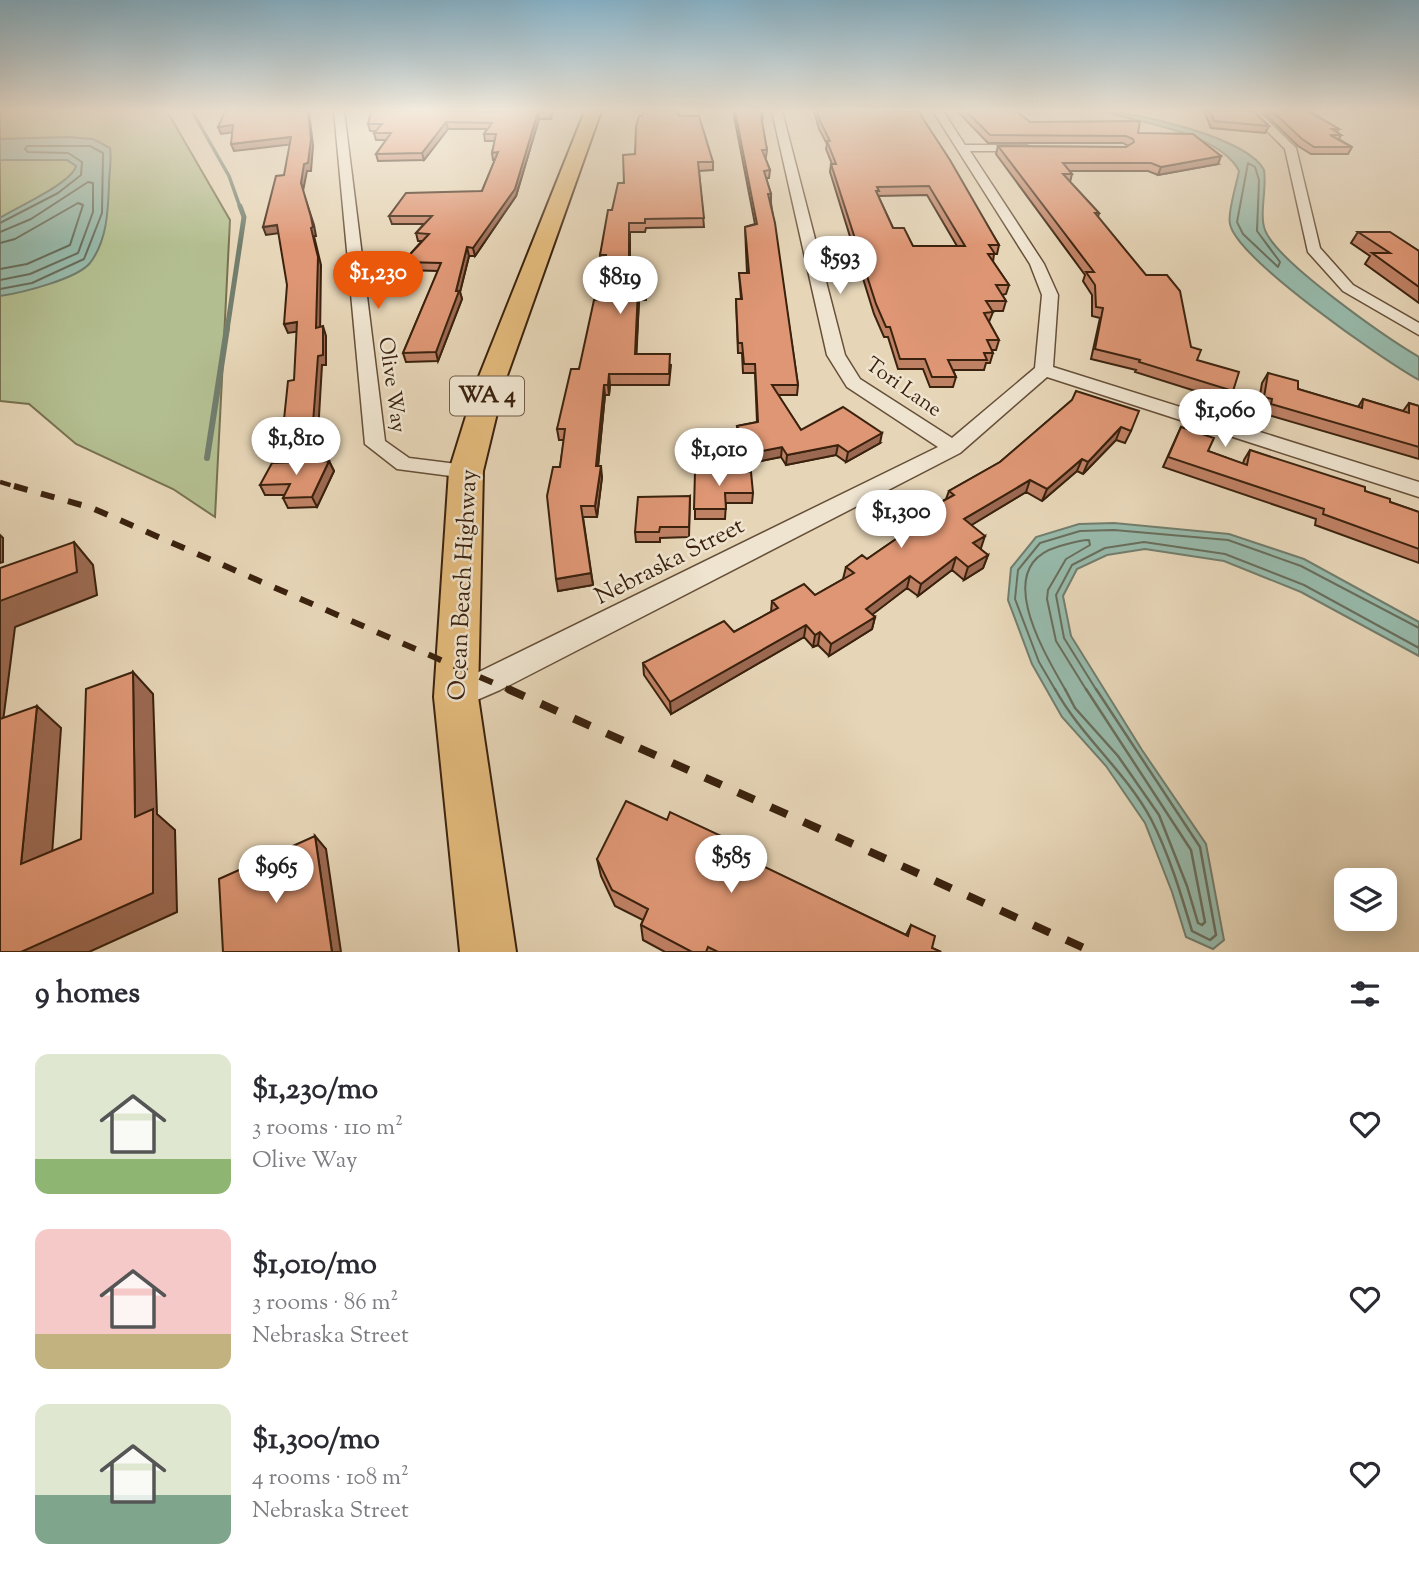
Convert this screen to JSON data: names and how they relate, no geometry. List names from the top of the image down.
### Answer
{
  "streets": {
    "main road": ["WA 4", "Ocean Beach Highway"],
    "street": ["Olive Way", "Tori Lane", "Nebraska Street"]
  },
  "crossings": [
    ["Olive Way", "Ocean Beach Highway"],
    ["Tori Lane", "Nebraska Street"],
    ["Nebraska Street", "Ocean Beach Highway"]
  ],
  "page": {
    "price": [
      "$593",
      "$1,230",
      "$819",
      "$1,060",
      "$1,810",
      "$1,010",
      "$1,300",
      "$585",
      "$965"
    ],
    "heading": "9 homes",
    "list": [
      {
        "name": "$1,230/mo",
        "note": "3 rooms · 110 m² · Olive Way"
      },
      {
        "name": "$1,010/mo",
        "note": "3 rooms · 86 m² · Nebraska Street"
      },
      {
        "name": "$1,300/mo",
        "note": "4 rooms · 108 m² · Nebraska Street"
      }
    ]
  }
}
